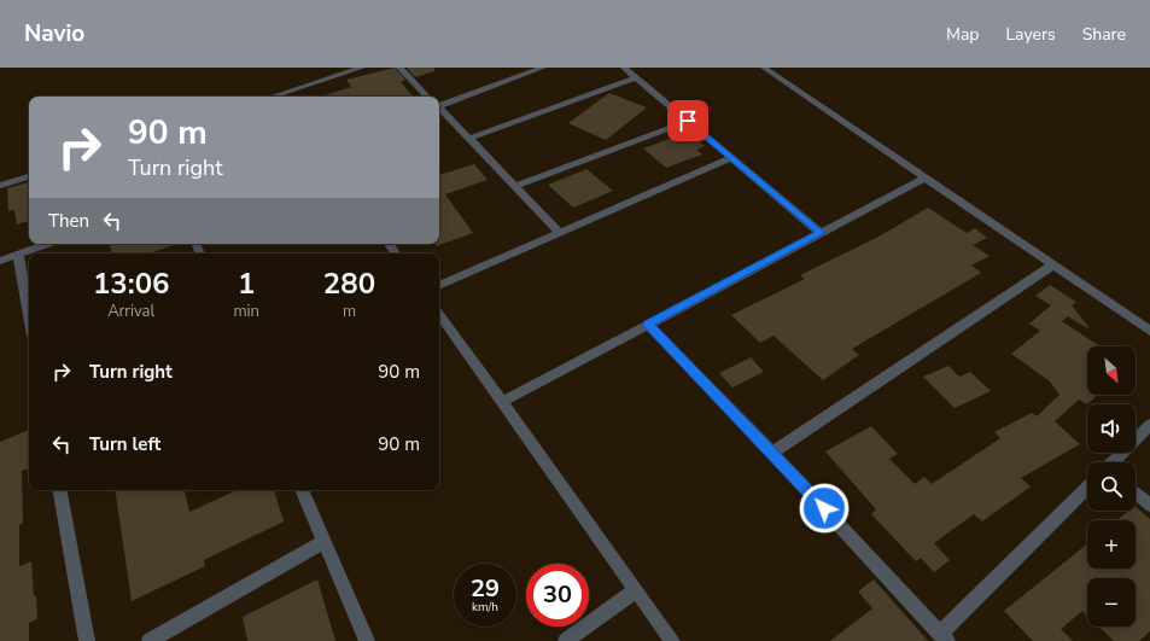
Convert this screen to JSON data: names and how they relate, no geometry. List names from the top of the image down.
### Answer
{
  "north": "bottom right",
  "page": {
    "header": "Navio",
    "nav": ["Map", "Layers", "Share"],
    "turn": ["90 m", "Turn right"],
    "then": "Then",
    "eta": [
      "13:06",
      "Arrival",
      "1",
      "min",
      "280",
      "m"
    ],
    "list": [
      {
        "name": "Turn right",
        "value": "90 m"
      },
      {
        "name": "Turn left",
        "value": "90 m"
      }
    ],
    "map_buttons": ["+", "−"],
    "speed": "29 km/h",
    "limit": "30"
  }
}
